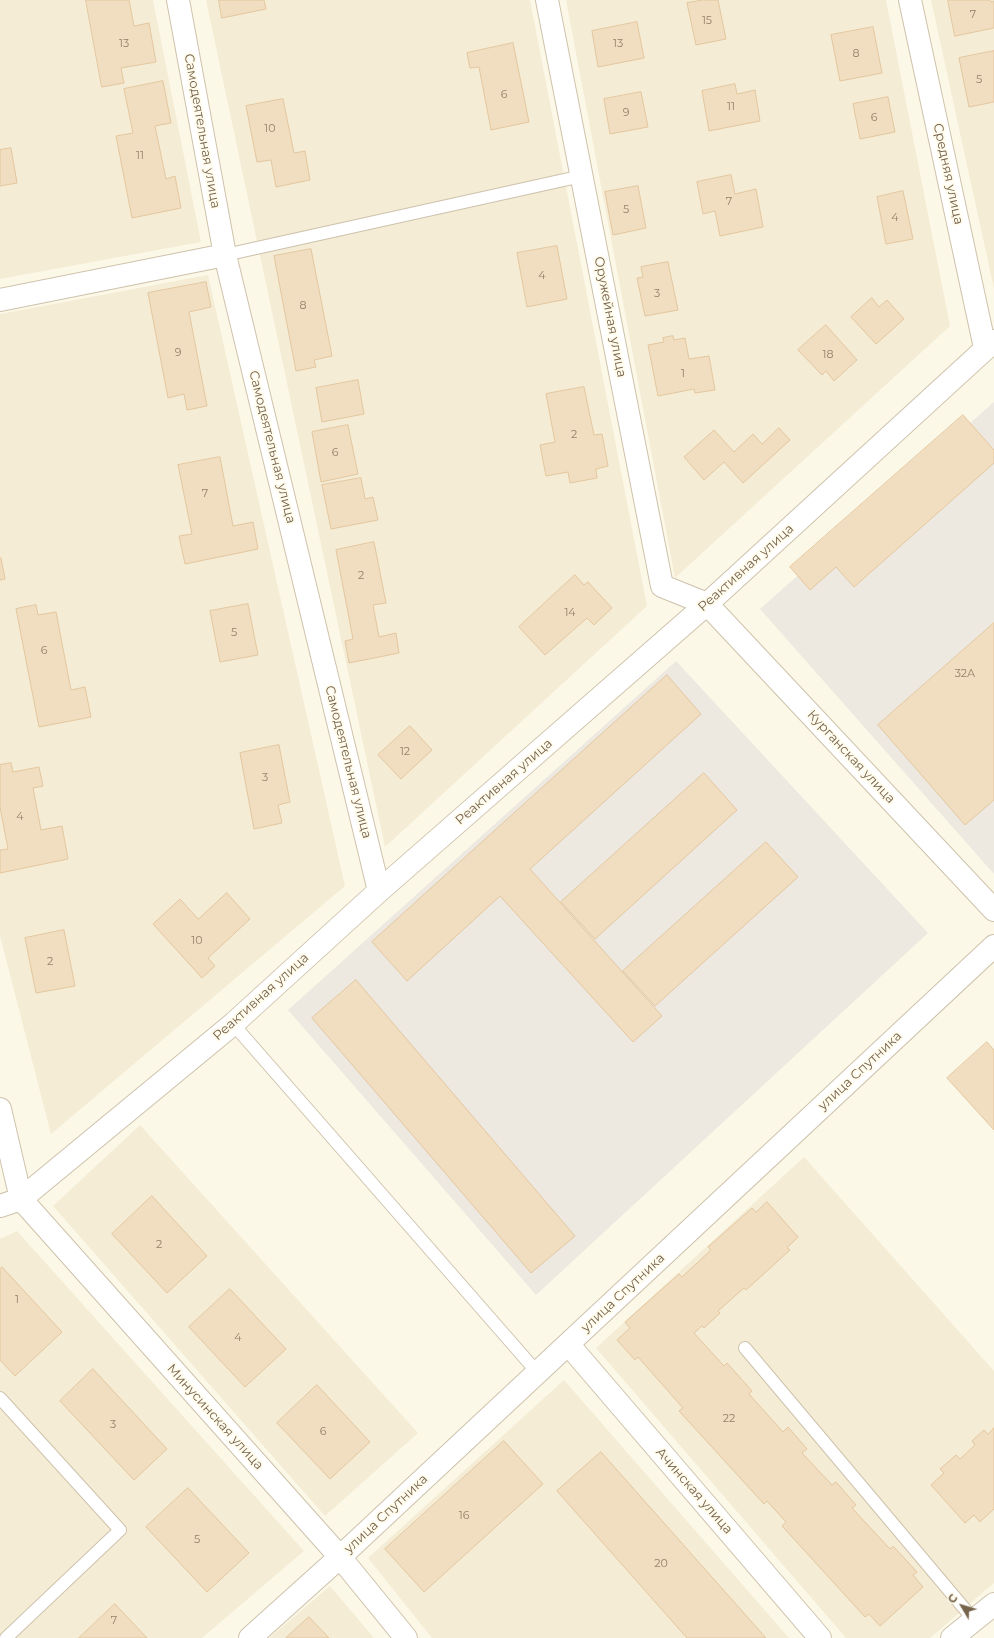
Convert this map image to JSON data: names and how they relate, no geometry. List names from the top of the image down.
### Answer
{
  "streets": {
    "street": [
      "Самодеятельная улица",
      "Средняя улица",
      "Оружейная улица",
      "Реактивная улица",
      "Курганская улица",
      "улица Спутника",
      "Минусинская улица",
      "Ачинская улица"
    ]
  },
  "crossings": [
    ["Самодеятельная улица", "Реактивная улица"],
    ["Средняя улица", "Реактивная улица"],
    ["Оружейная улица", "Реактивная улица"],
    ["Оружейная улица", "Курганская улица"],
    ["Реактивная улица", "Курганская улица"],
    ["Реактивная улица", "Минусинская улица"],
    ["улица Спутника", "Минусинская улица"],
    ["улица Спутника", "Ачинская улица"]
  ],
  "house_numbers": [
    "7",
    "15",
    "13",
    "13",
    "8",
    "5",
    "6",
    "11",
    "9",
    "6",
    "10",
    "11",
    "7",
    "5",
    "4",
    "4",
    "3",
    "8",
    "9",
    "18",
    "1",
    "2",
    "6",
    "7",
    "2",
    "14",
    "5",
    "6",
    "32А",
    "12",
    "3",
    "4",
    "10",
    "2",
    "2",
    "1",
    "4",
    "22",
    "3",
    "6",
    "16",
    "5",
    "20",
    "7"
  ],
  "north": "top left"
}
